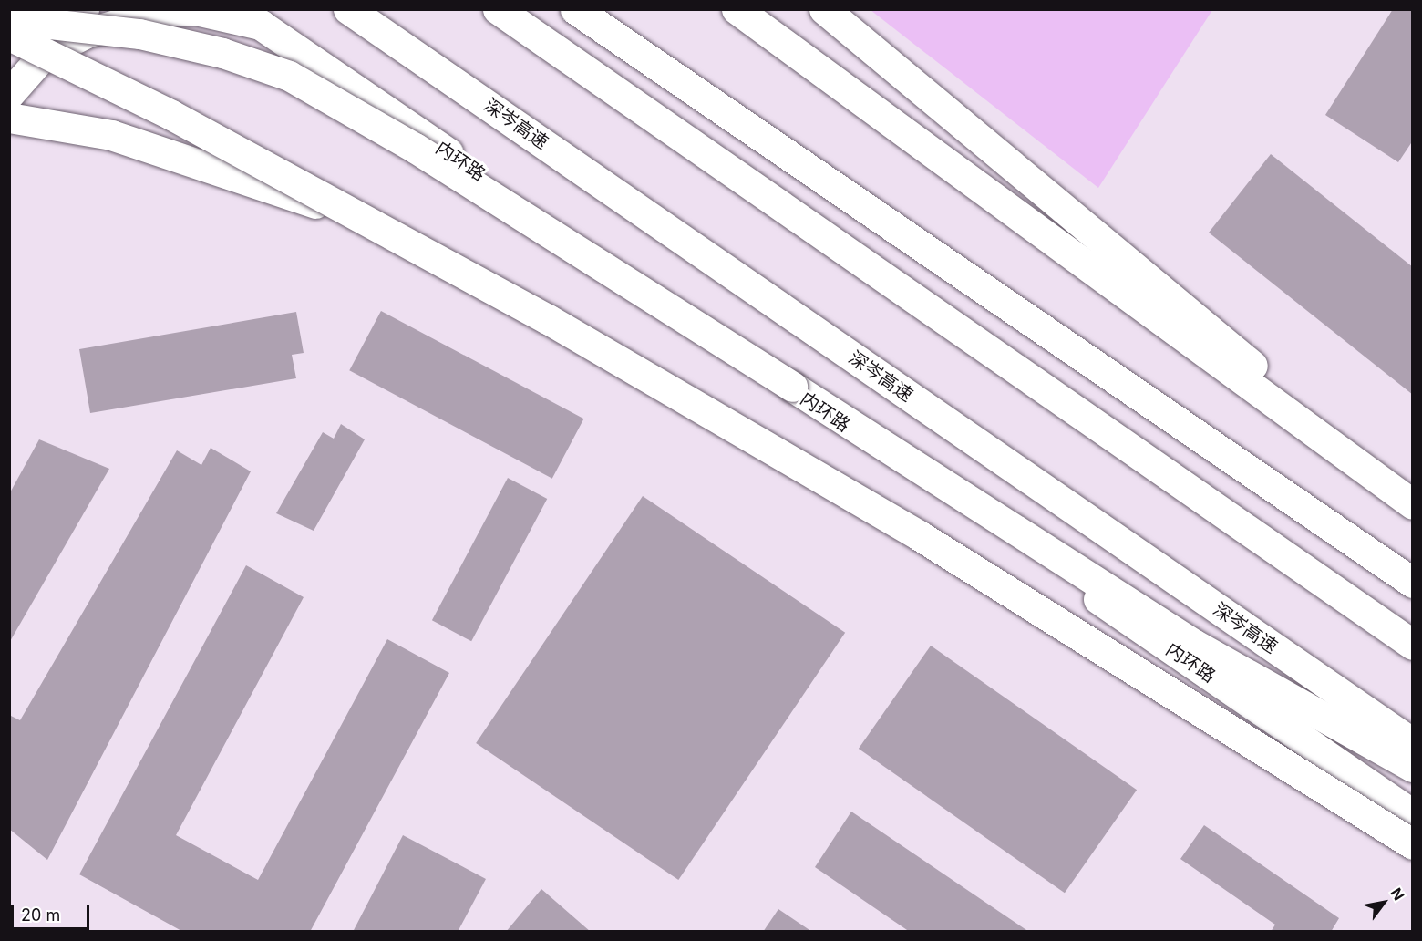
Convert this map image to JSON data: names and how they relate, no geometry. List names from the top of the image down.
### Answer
{
  "streets": {
    "main road": ["深岑高速", "内环路"]
  },
  "scale_bar": "20 m",
  "north": "top right"
}
